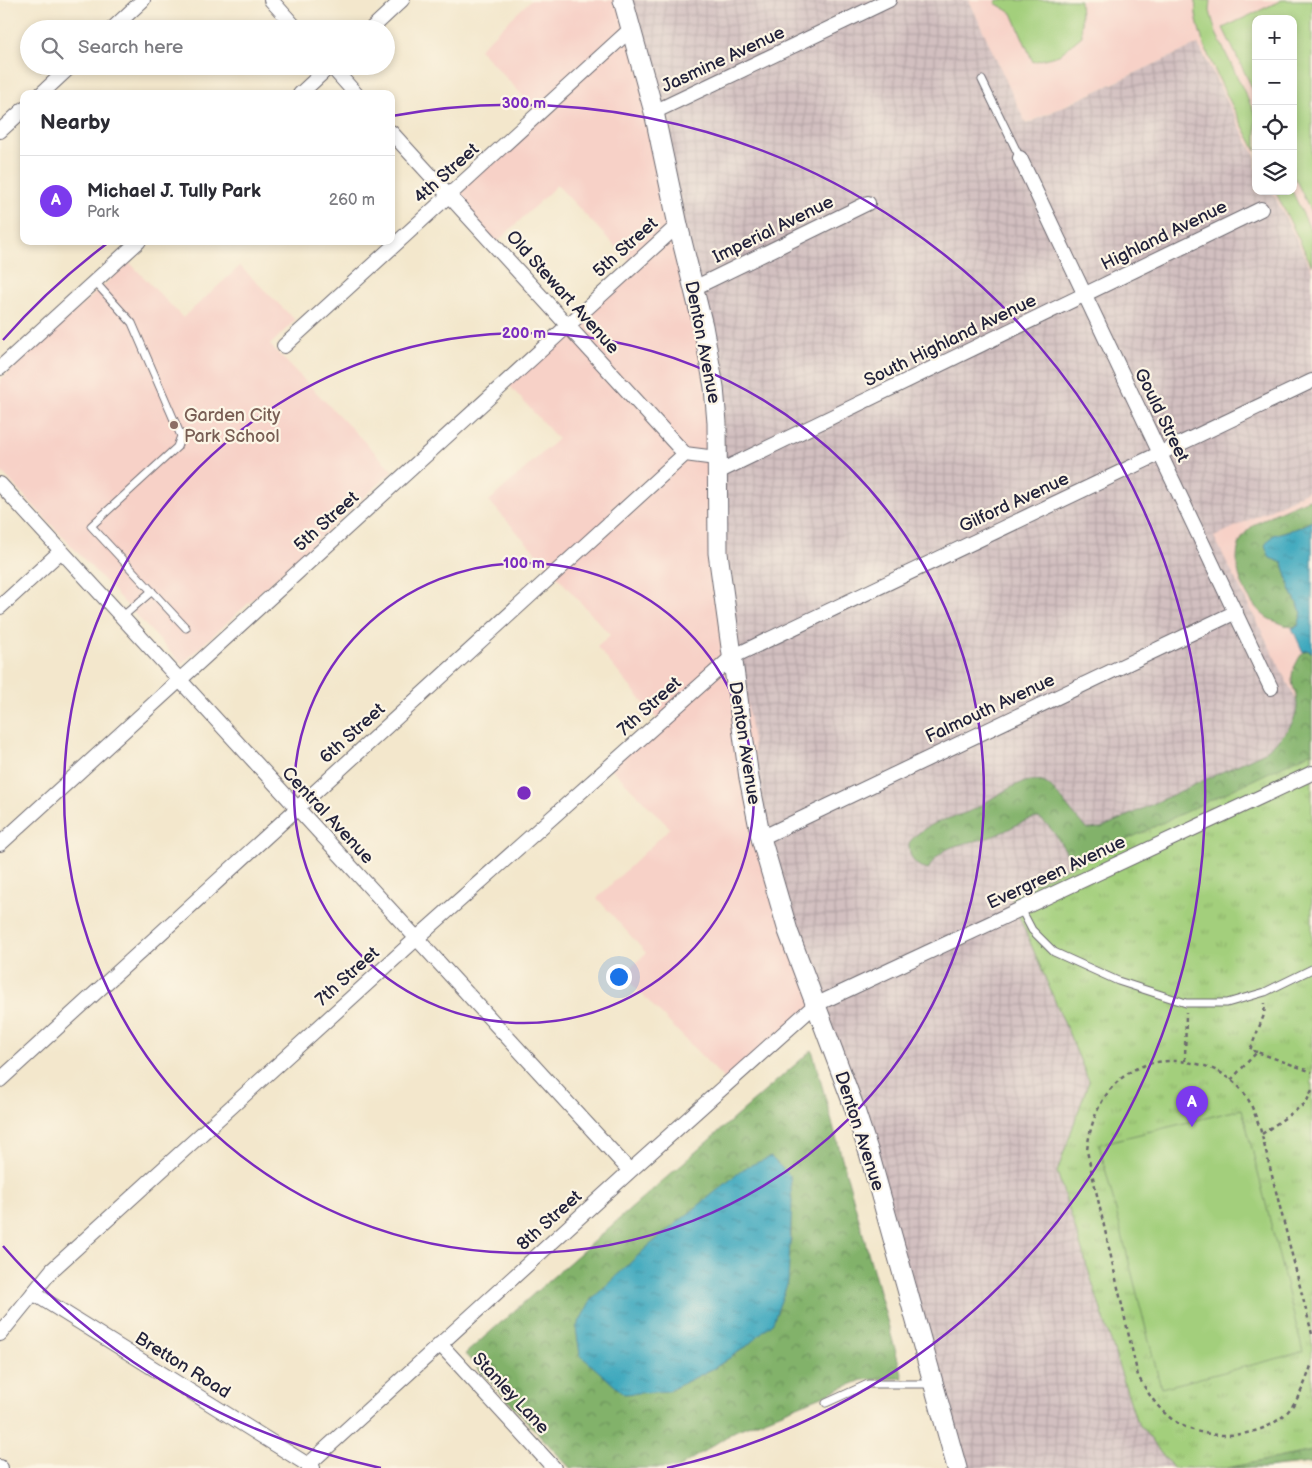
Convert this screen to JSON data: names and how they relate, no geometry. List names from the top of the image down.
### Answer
{
  "streets": {
    "main road": ["Denton Avenue"],
    "street": [
      "Jasmine Avenue",
      "4th Street",
      "Imperial Avenue",
      "Highland Avenue",
      "5th Street",
      "Old Stewart Avenue",
      "South Highland Avenue",
      "Gould Street",
      "Gilford Avenue",
      "7th Street",
      "Falmouth Avenue",
      "6th Street",
      "Central Avenue",
      "Evergreen Avenue",
      "8th Street",
      "Bretton Road",
      "Stanley Lane"
    ]
  },
  "crossings": [
    ["Jasmine Avenue", "Denton Avenue"],
    ["4th Street", "Old Stewart Avenue"],
    ["4th Street", "Denton Avenue"],
    ["Imperial Avenue", "Denton Avenue"],
    ["Highland Avenue", "South Highland Avenue"],
    ["Highland Avenue", "Gould Street"],
    ["5th Street", "Old Stewart Avenue"],
    ["5th Street", "Denton Avenue"],
    ["5th Street", "Central Avenue"],
    ["Old Stewart Avenue", "6th Street"],
    ["South Highland Avenue", "Denton Avenue"],
    ["South Highland Avenue", "Gould Street"],
    ["Denton Avenue", "Gilford Avenue"],
    ["Denton Avenue", "7th Street"],
    ["Denton Avenue", "Falmouth Avenue"],
    ["Denton Avenue", "Evergreen Avenue"],
    ["Denton Avenue", "8th Street"],
    ["Gould Street", "Gilford Avenue"],
    ["Gould Street", "Falmouth Avenue"],
    ["Gilford Avenue", "7th Street"],
    ["7th Street", "Central Avenue"],
    ["7th Street", "Bretton Road"],
    ["6th Street", "Central Avenue"],
    ["Central Avenue", "8th Street"],
    ["Evergreen Avenue", "8th Street"],
    ["8th Street", "Bretton Road"],
    ["8th Street", "Stanley Lane"]
  ],
  "places": ["Garden City Park School"],
  "page": {
    "map_buttons": ["+", "−"],
    "search": "Search here",
    "heading": "Nearby",
    "list": [
      {
        "mark": "A",
        "name": "Michael J. Tully Park",
        "note": "Park",
        "value": "260 m"
      }
    ],
    "pins": "A"
  },
  "rings": ["300 m", "200 m", "100 m"]
}
